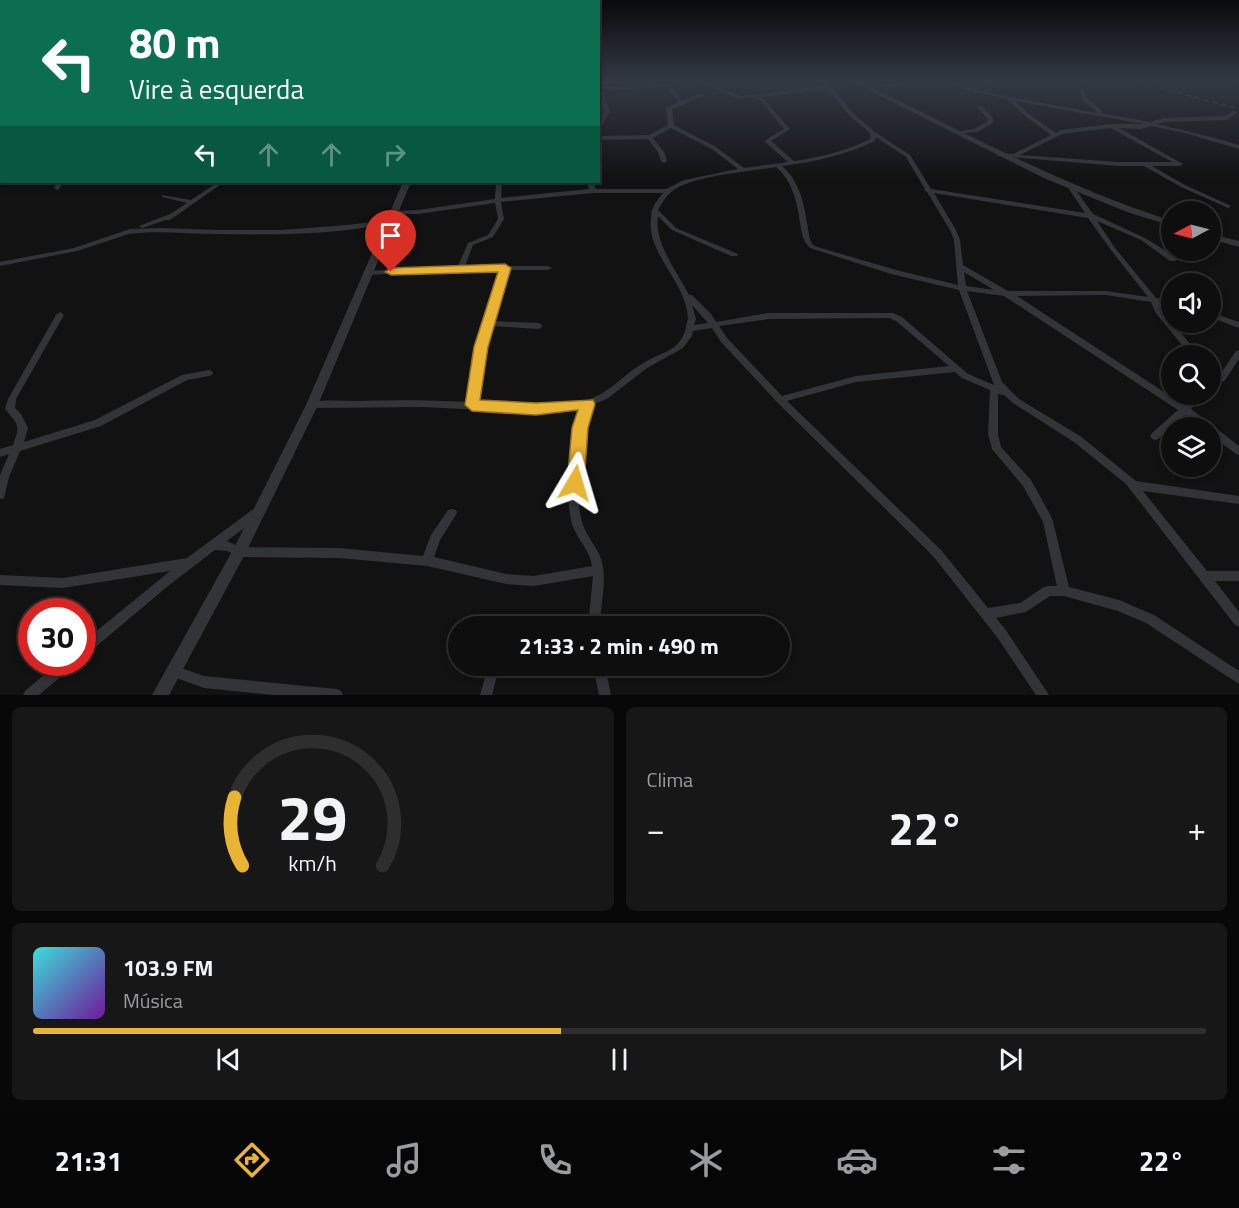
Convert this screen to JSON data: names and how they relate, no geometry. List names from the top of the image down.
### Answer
{
  "north": "left",
  "page": {
    "turn": ["80 m", "Vire à esquerda"],
    "limit": "30",
    "trip": "21:33 · 2 min · 490 m",
    "tile": "Clima",
    "heat": ["−", "22°", "+"],
    "song": ["103.9 FM", "Música"],
    "tabs": ["21:31", "22°"],
    "gauge": ["29", "km/h"]
  }
}
